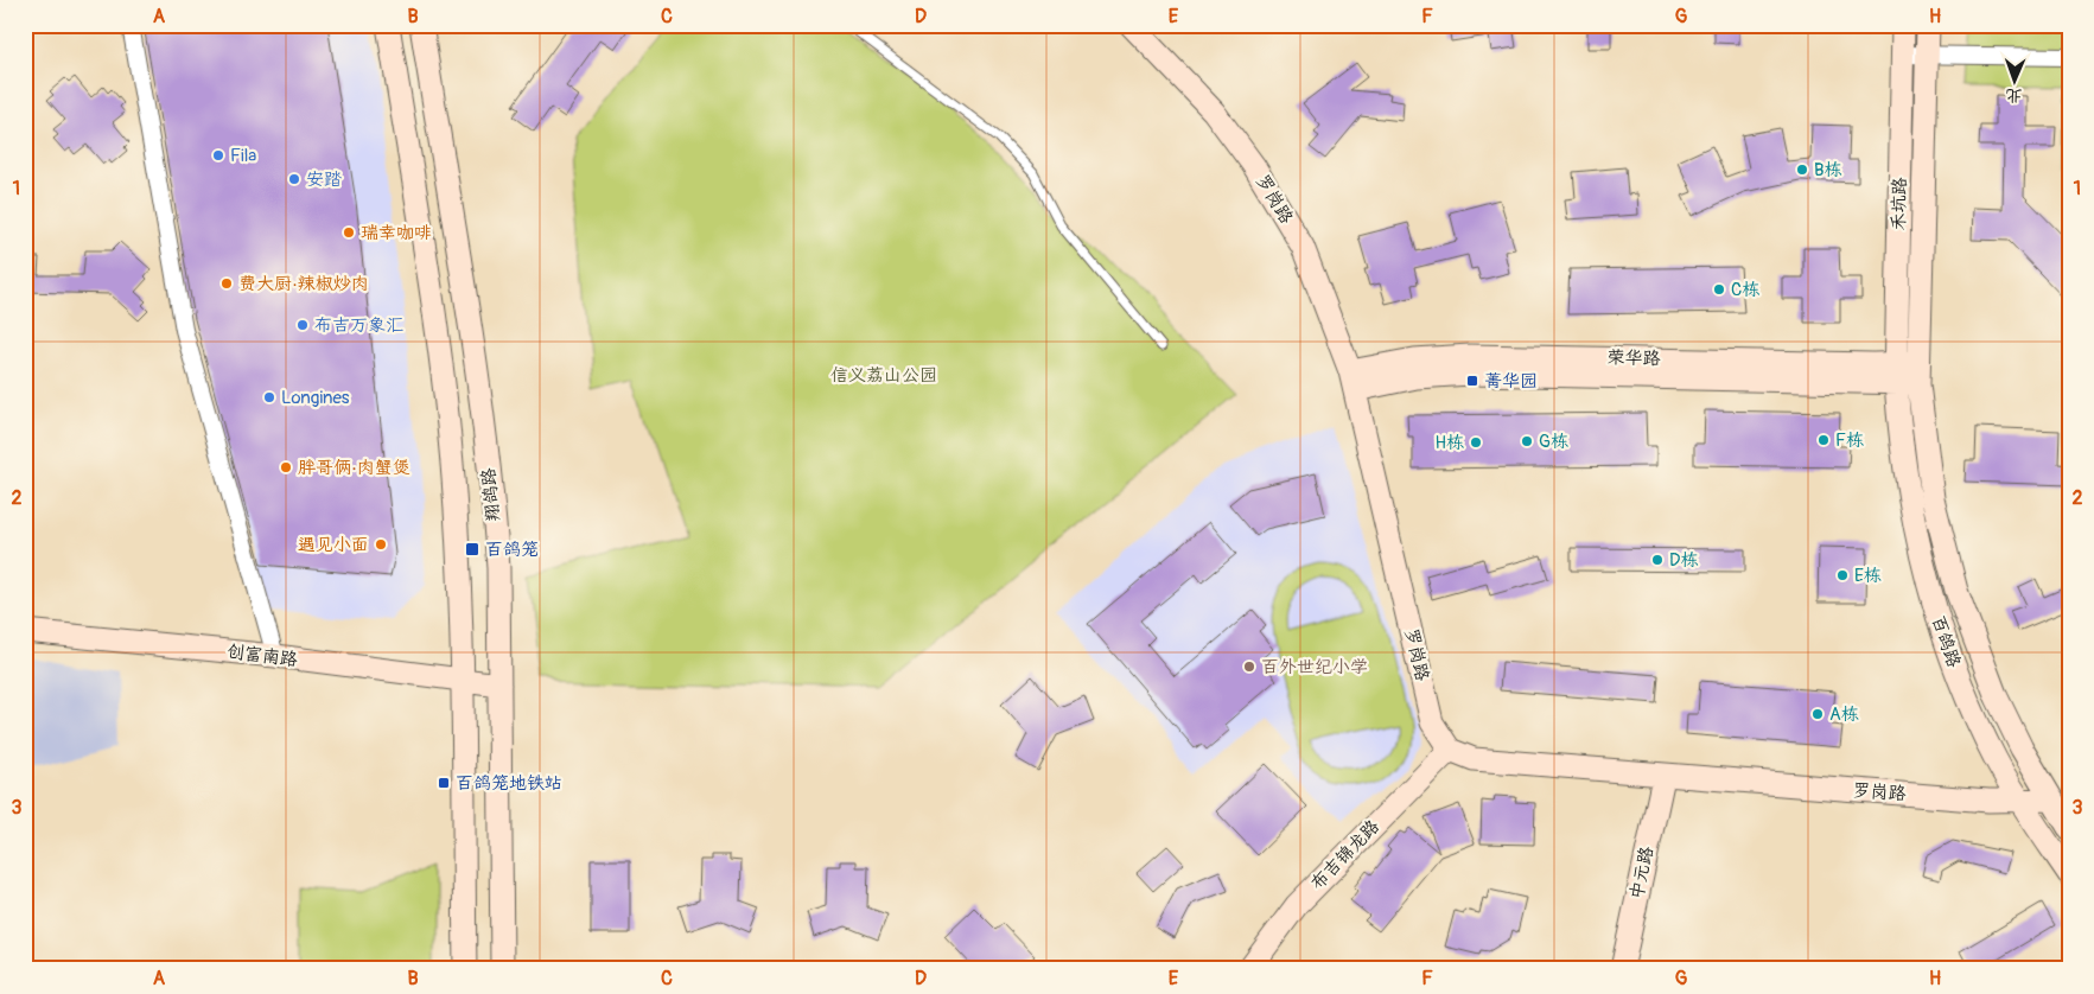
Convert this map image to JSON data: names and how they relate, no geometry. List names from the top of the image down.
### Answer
{
  "streets": {
    "street": [
      "罗岗路",
      "禾坑路",
      "荣华路",
      "翔鸽路",
      "百鸽路",
      "创富南路",
      "布吉锦龙路",
      "中元路"
    ]
  },
  "crossings": [
    ["罗岗路", "荣华路"],
    ["罗岗路", "百鸽路"],
    ["罗岗路", "布吉锦龙路"],
    ["罗岗路", "中元路"],
    ["禾坑路", "荣华路"],
    ["禾坑路", "百鸽路"],
    ["荣华路", "百鸽路"],
    ["翔鸽路", "创富南路"]
  ],
  "parks": ["信义荔山公园"],
  "places": {
    "other": [
      "Fila",
      "B栋",
      "安踏",
      "瑞幸咖啡",
      "费大厨·辣椒炒肉",
      "C栋",
      "布吉万象汇",
      "Longines",
      "F栋",
      "G栋",
      "H栋",
      "胖哥俩·肉蟹煲",
      "遇见小面",
      "D栋",
      "E栋",
      "百外世纪小学",
      "A栋"
    ],
    "transit": ["菁华园", "百鸽笼", "百鸽笼地铁站"]
  },
  "north": "bottom",
  "grid": {
    "columns": [
      "A",
      "B",
      "C",
      "D",
      "E",
      "F",
      "G",
      "H"
    ],
    "rows": ["1", "2", "3"]
  }
}
